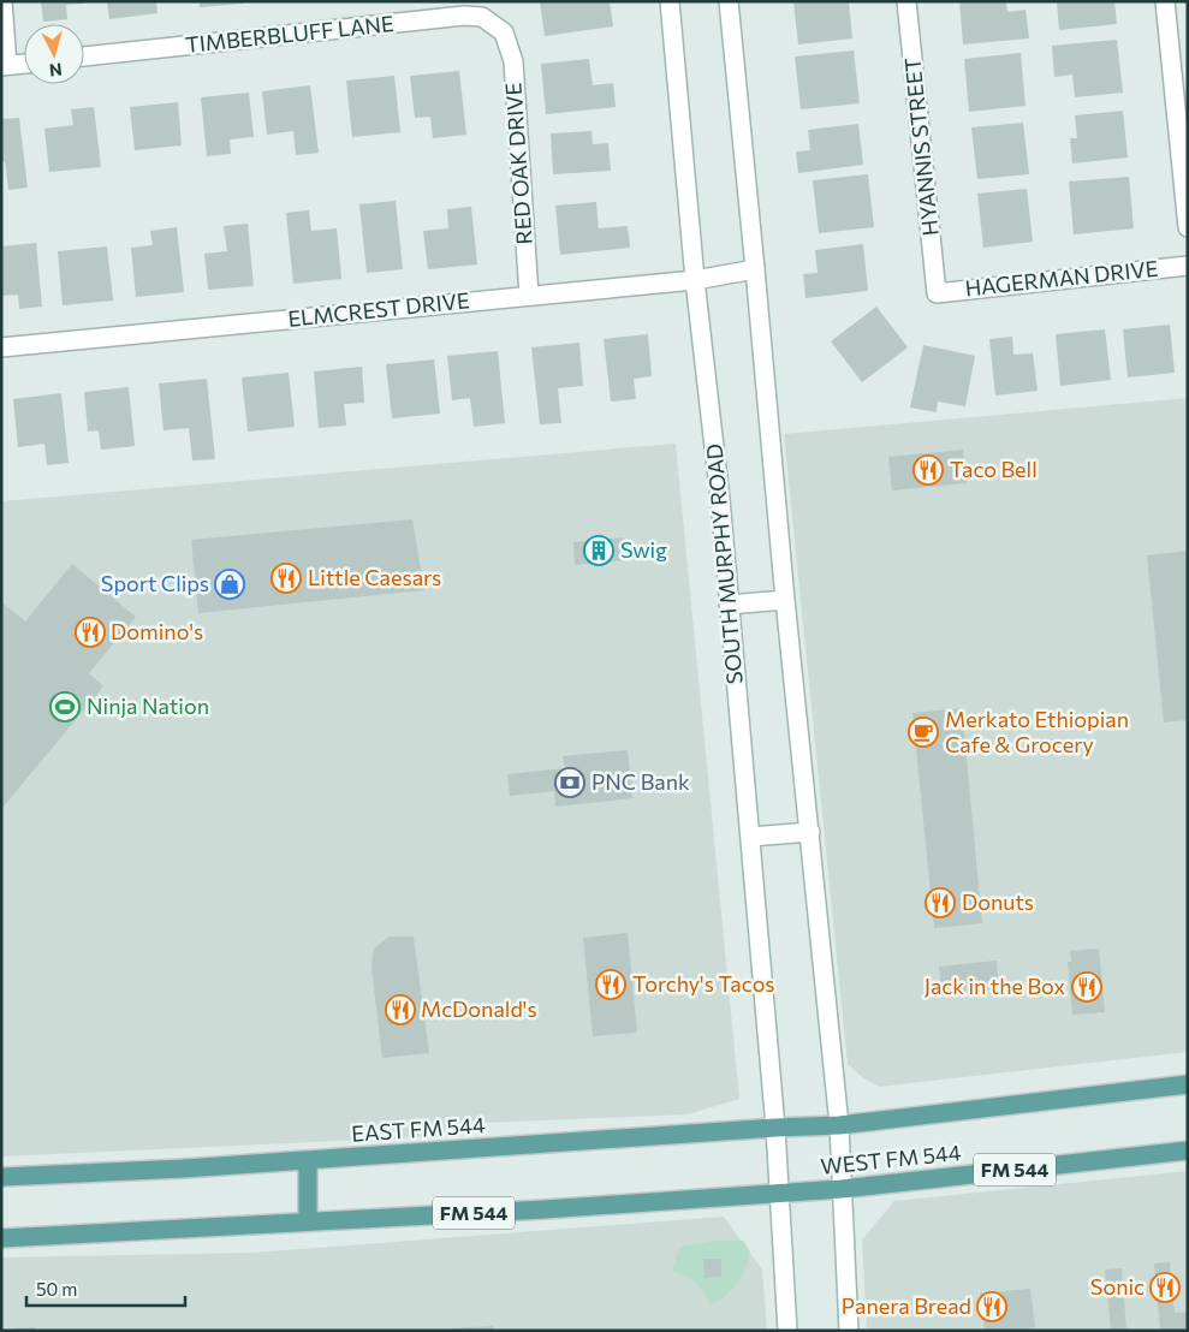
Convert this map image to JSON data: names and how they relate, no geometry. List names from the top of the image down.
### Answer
{
  "streets": {
    "main road": [
      "TIMBERBLUFF LANE",
      "HYANNIS STREET",
      "RED OAK DRIVE",
      "HAGERMAN DRIVE",
      "ELMCREST DRIVE",
      "SOUTH MURPHY ROAD",
      "EAST FM 544",
      "WEST FM 544",
      "FM 544"
    ]
  },
  "crossings": [
    ["TIMBERBLUFF LANE", "RED OAK DRIVE"],
    ["HYANNIS STREET", "HAGERMAN DRIVE"],
    ["RED OAK DRIVE", "ELMCREST DRIVE"],
    ["ELMCREST DRIVE", "SOUTH MURPHY ROAD"],
    ["SOUTH MURPHY ROAD", "EAST FM 544"],
    ["SOUTH MURPHY ROAD", "WEST FM 544"],
    ["SOUTH MURPHY ROAD", "FM 544"],
    ["EAST FM 544", "WEST FM 544"],
    ["WEST FM 544", "FM 544"]
  ],
  "places": {
    "restaurant": [
      "Taco Bell",
      "Little Caesars",
      "Domino's",
      "Donuts",
      "Torchy's Tacos",
      "Jack in the Box",
      "McDonald's",
      "Sonic",
      "Panera Bread"
    ],
    "building": ["Swig"],
    "shop": ["Sport Clips"],
    "sports": ["Ninja Nation"],
    "cafe": ["Merkato Ethiopian Cafe & Grocery"],
    "bank": ["PNC Bank"]
  },
  "scale_bar": "50 m",
  "north": "bottom"
}
